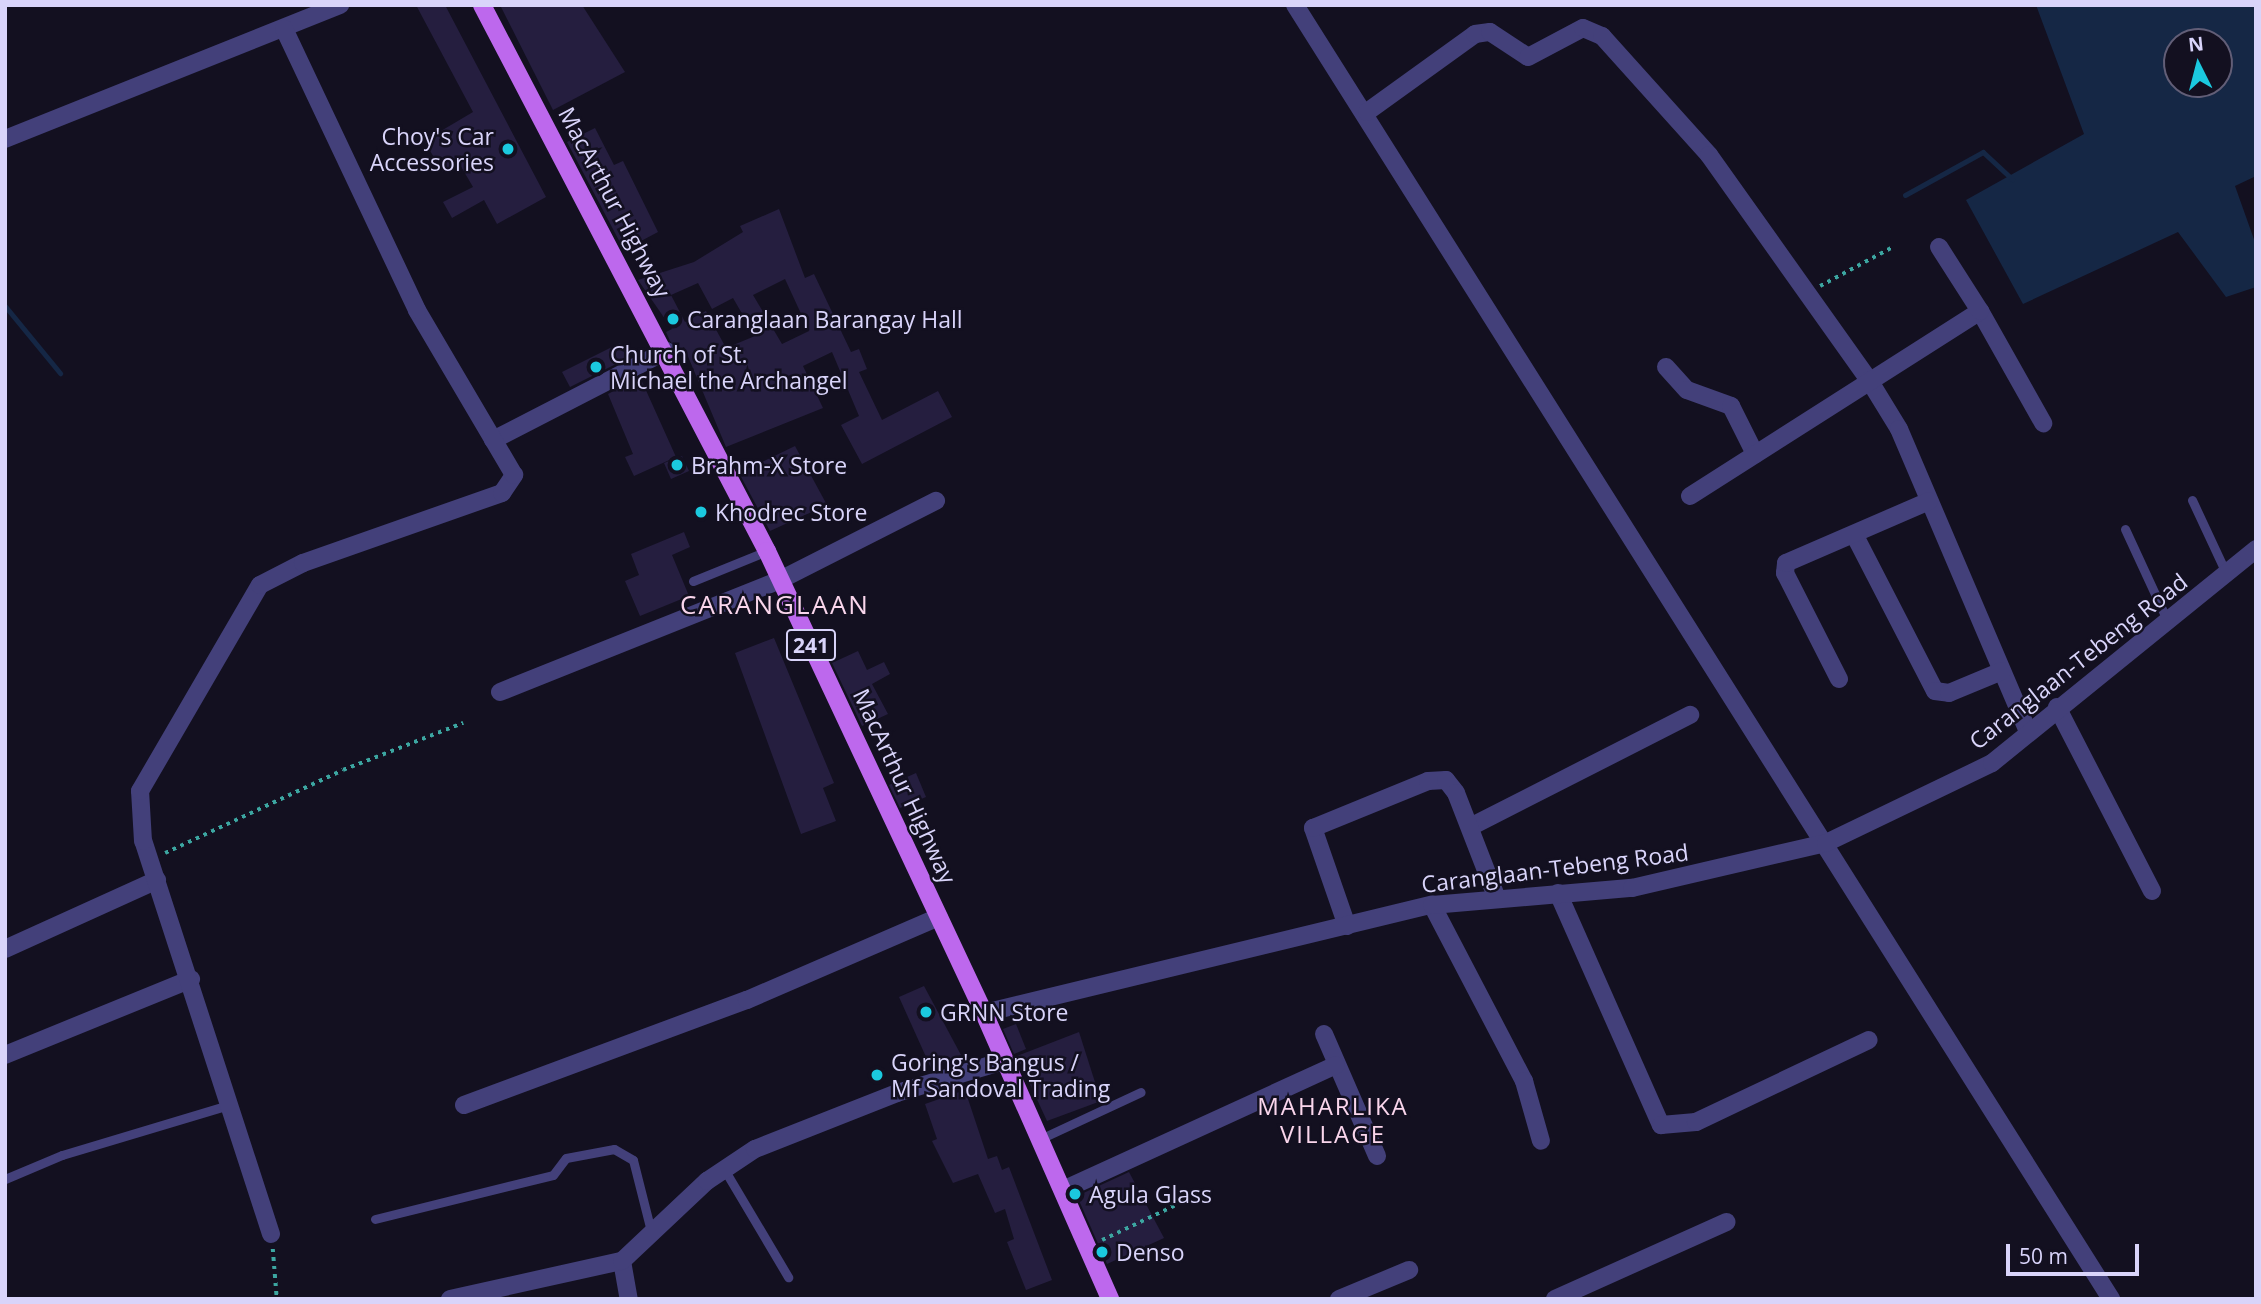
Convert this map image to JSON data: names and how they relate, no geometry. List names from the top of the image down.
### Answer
{
  "streets": {
    "main road": ["MacArthur Highway", "241"],
    "street": ["Caranglaan-Tebeng Road"]
  },
  "crossings": [
    ["MacArthur Highway", "Caranglaan-Tebeng Road"]
  ],
  "districts": ["CARANGLAAN", "MAHARLIKA VILLAGE"],
  "places": [
    "Choy's Car Accessories",
    "Caranglaan Barangay Hall",
    "Church of St. Michael the Archangel",
    "Brahm-X Store",
    "Khodrec Store",
    "GRNN Store",
    "Goring's Bangus / Mf Sandoval Trading",
    "Agula Glass",
    "Denso"
  ],
  "scale_bar": "50 m",
  "north": "top"
}
